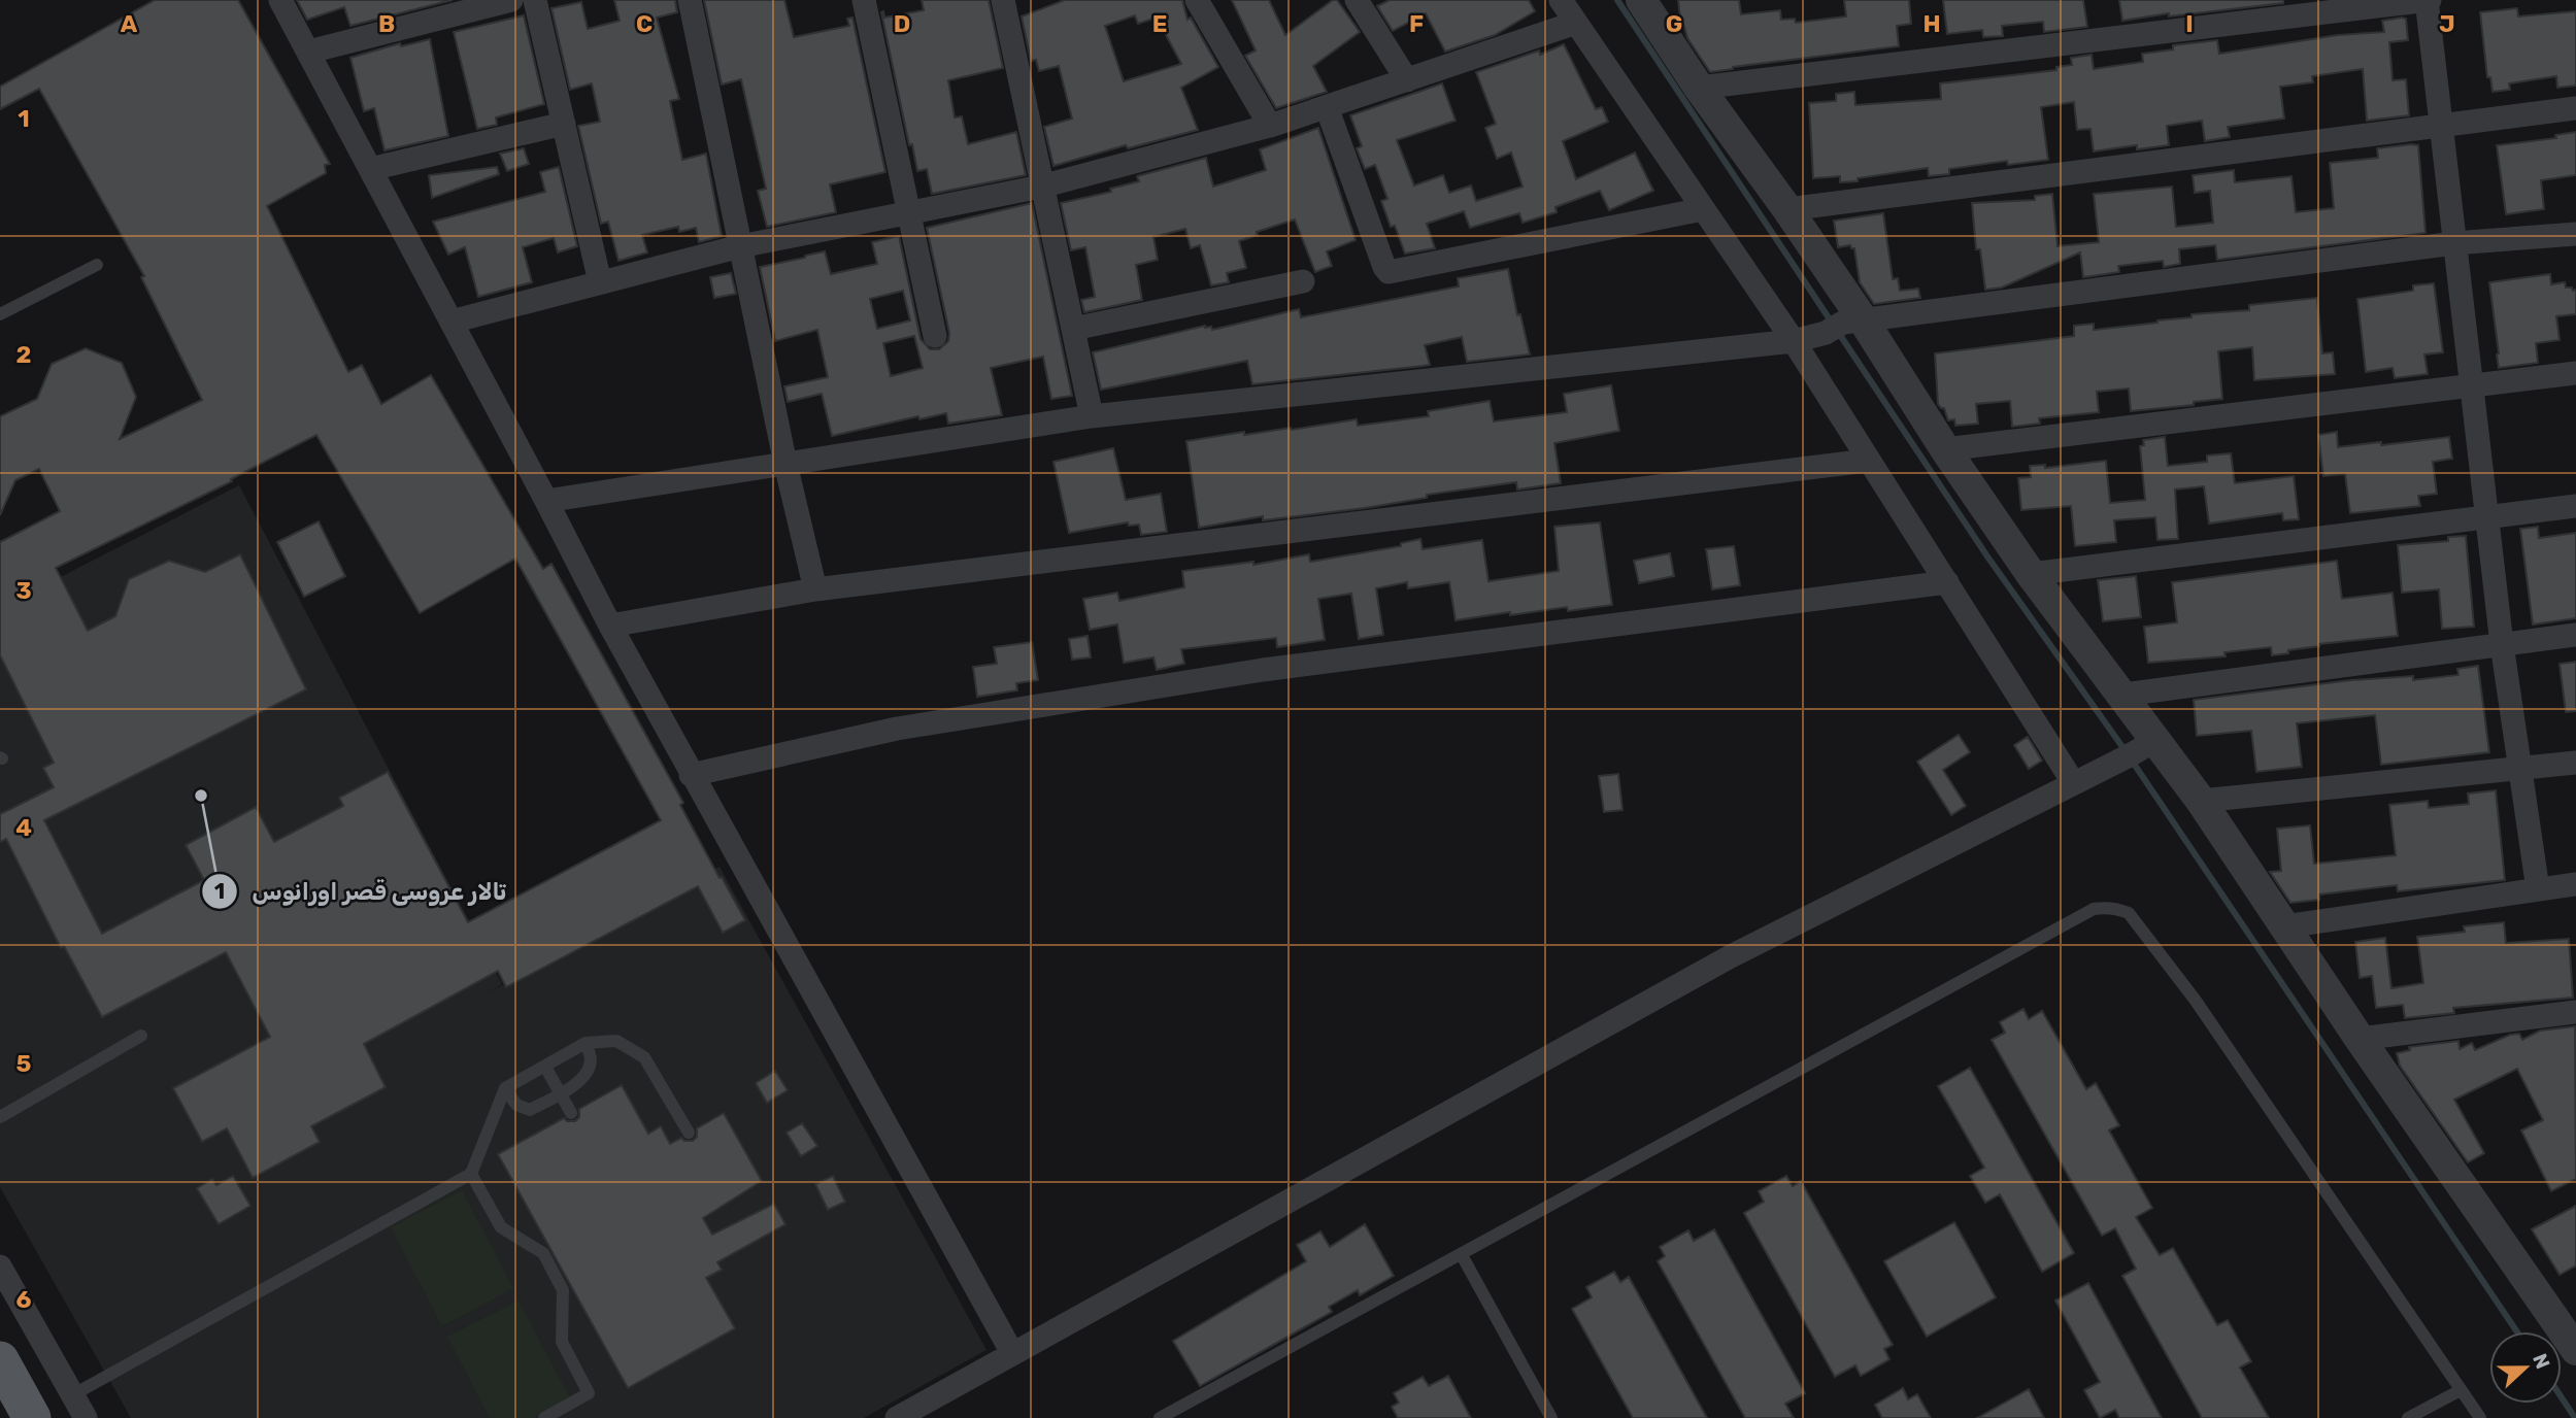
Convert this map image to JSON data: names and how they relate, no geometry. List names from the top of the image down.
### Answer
{
  "places": ["تالار عروسی قصر اورانوس"],
  "north": "right",
  "grid": {
    "columns": [
      "A",
      "B",
      "C",
      "D",
      "E",
      "F",
      "G",
      "H",
      "I",
      "J"
    ],
    "rows": [
      "1",
      "2",
      "3",
      "4",
      "5",
      "6"
    ]
  }
}
